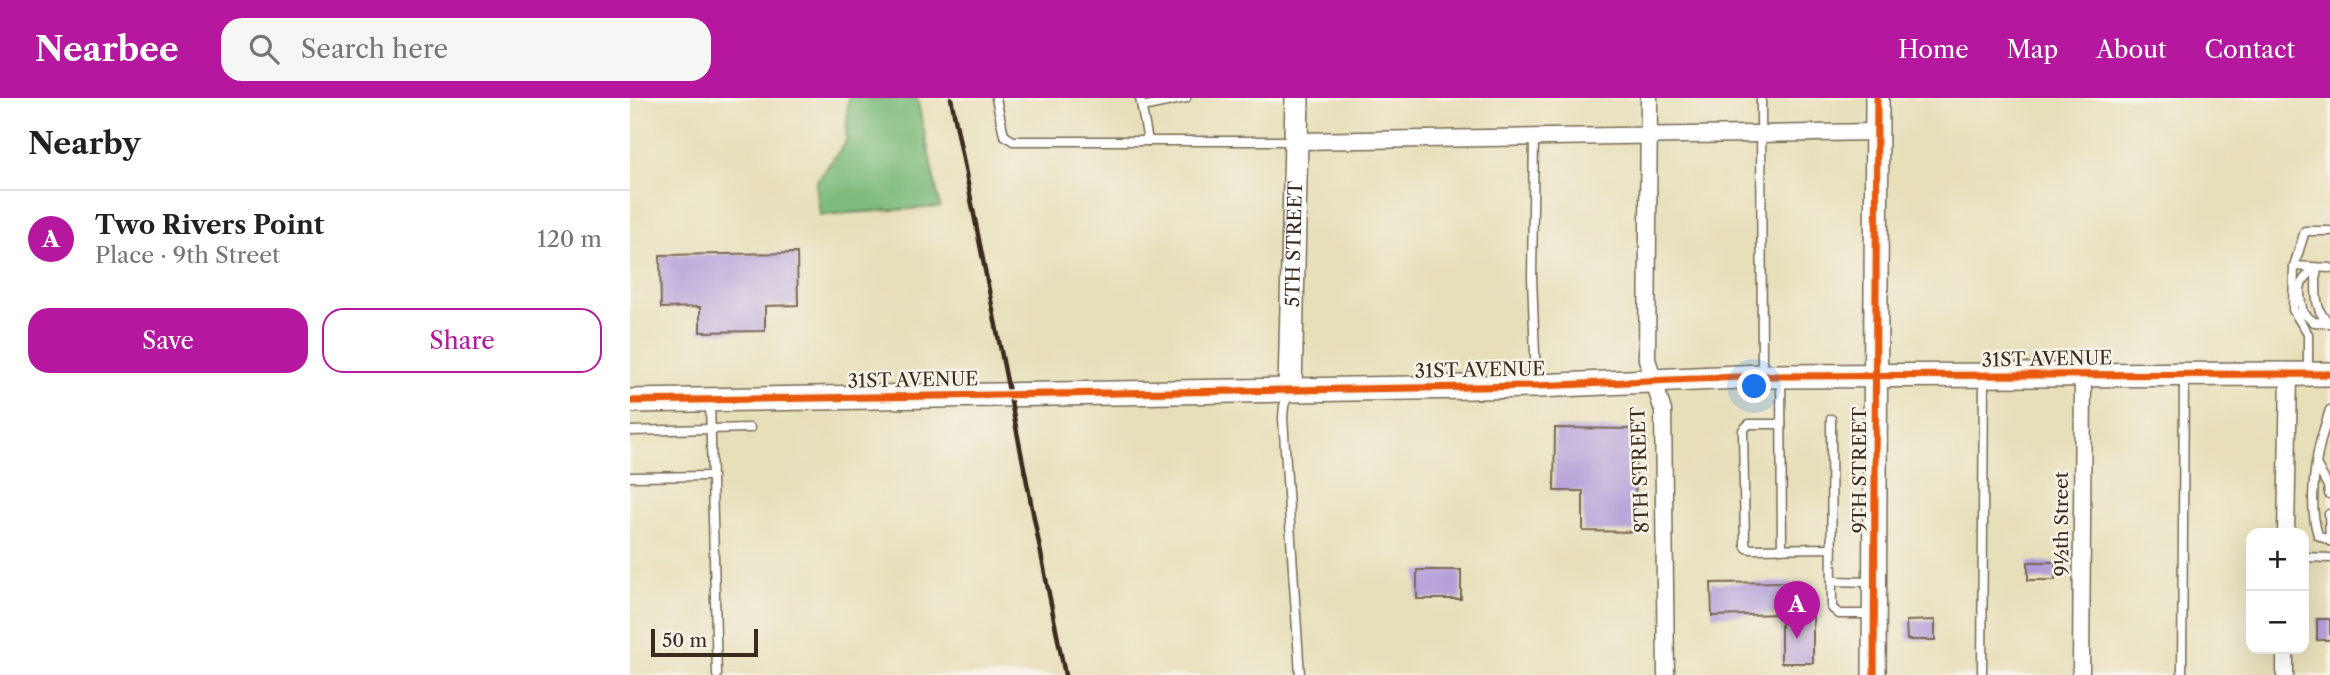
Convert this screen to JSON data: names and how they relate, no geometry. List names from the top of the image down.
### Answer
{
  "streets": {
    "street": [
      "5TH STREET",
      "31ST AVENUE",
      "8TH STREET",
      "9TH STREET",
      "9½th Street"
    ]
  },
  "crossings": [
    ["5TH STREET", "31ST AVENUE"],
    ["31ST AVENUE", "8TH STREET"],
    ["31ST AVENUE", "9TH STREET"],
    ["31ST AVENUE", "9½th Street"]
  ],
  "scale_bar": "50 m",
  "page": {
    "header": "Nearbee",
    "search": "Search here",
    "nav": [
      "Home",
      "Map",
      "About",
      "Contact"
    ],
    "heading": "Nearby",
    "list": [
      {
        "mark": "A",
        "name": "Two Rivers Point",
        "note": "Place · 9th Street",
        "value": "120 m"
      }
    ],
    "buttons": ["Save", "Share"],
    "map_buttons": ["+", "−"],
    "pins": "A",
    "scale": "50 m"
  }
}
